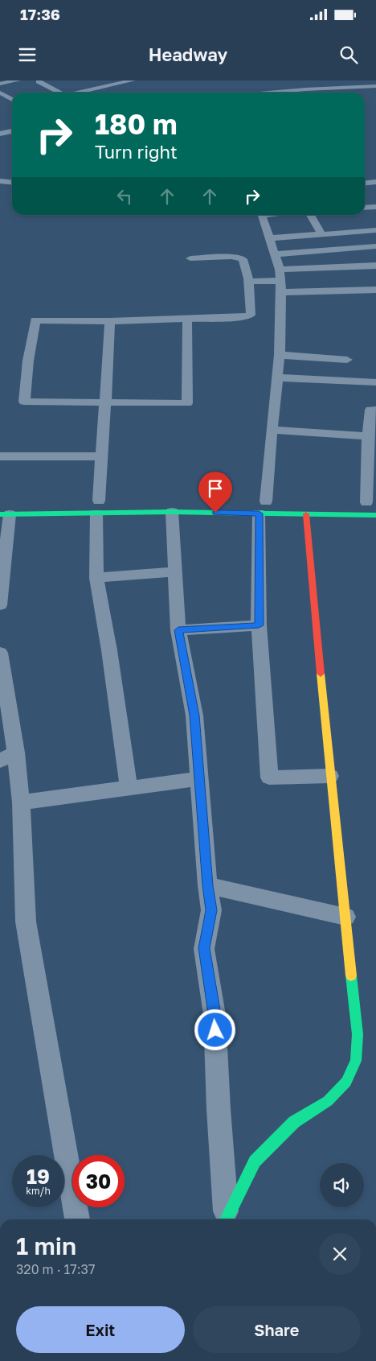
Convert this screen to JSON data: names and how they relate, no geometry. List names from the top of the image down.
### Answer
{
  "page": {
    "status": "17:36",
    "header": "Headway",
    "turn": ["180 m", "Turn right"],
    "speed": "19 km/h",
    "limit": "30",
    "heading": ["1 min", "320 m · 17:37"],
    "buttons": ["Exit", "Share"]
  }
}
